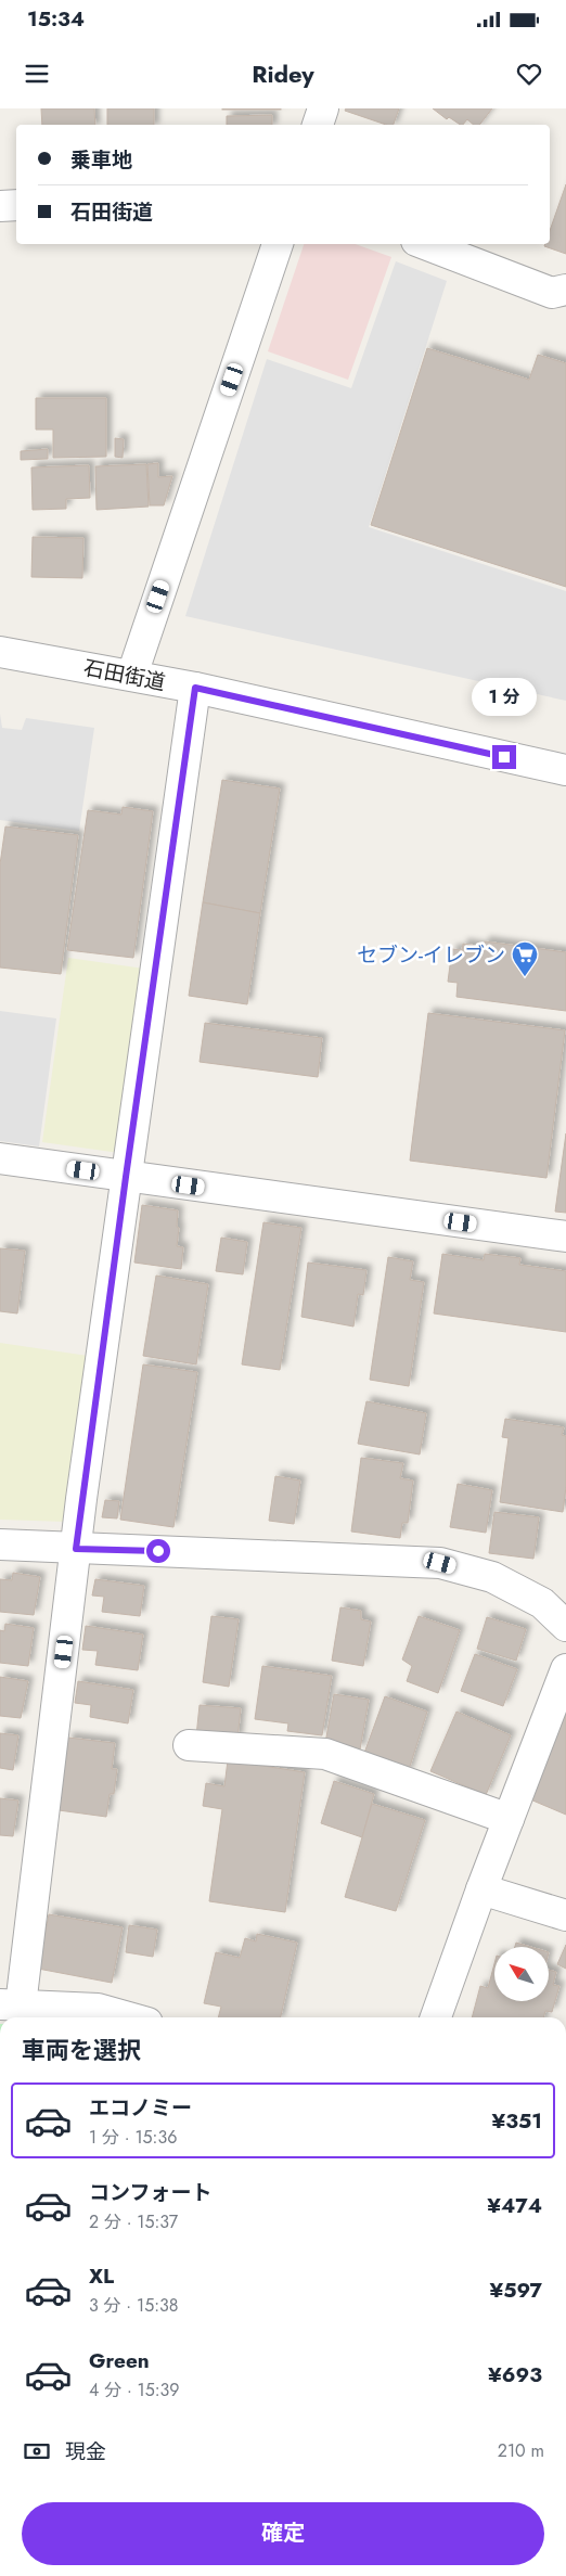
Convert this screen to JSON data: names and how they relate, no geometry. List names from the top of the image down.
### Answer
{
  "streets": {
    "street": ["石田街道"]
  },
  "places": {
    "supermarket": ["セブン-イレブン"]
  },
  "north": "top left",
  "page": {
    "status": "15:34",
    "header": "Ridey",
    "banner": ["乗車地", "石田街道"],
    "bubble": "1 分",
    "heading": "車両を選択",
    "list": [
      {
        "name": "エコノミー",
        "note": "1 分 · 15:36",
        "value": "¥351"
      },
      {
        "name": "コンフォート",
        "note": "2 分 · 15:37",
        "value": "¥474"
      },
      {
        "name": "XL",
        "note": "3 分 · 15:38",
        "value": "¥597"
      },
      {
        "name": "Green",
        "note": "4 分 · 15:39",
        "value": "¥693"
      }
    ],
    "pay": ["現金", "210 m"],
    "buttons": "確定"
  }
}
